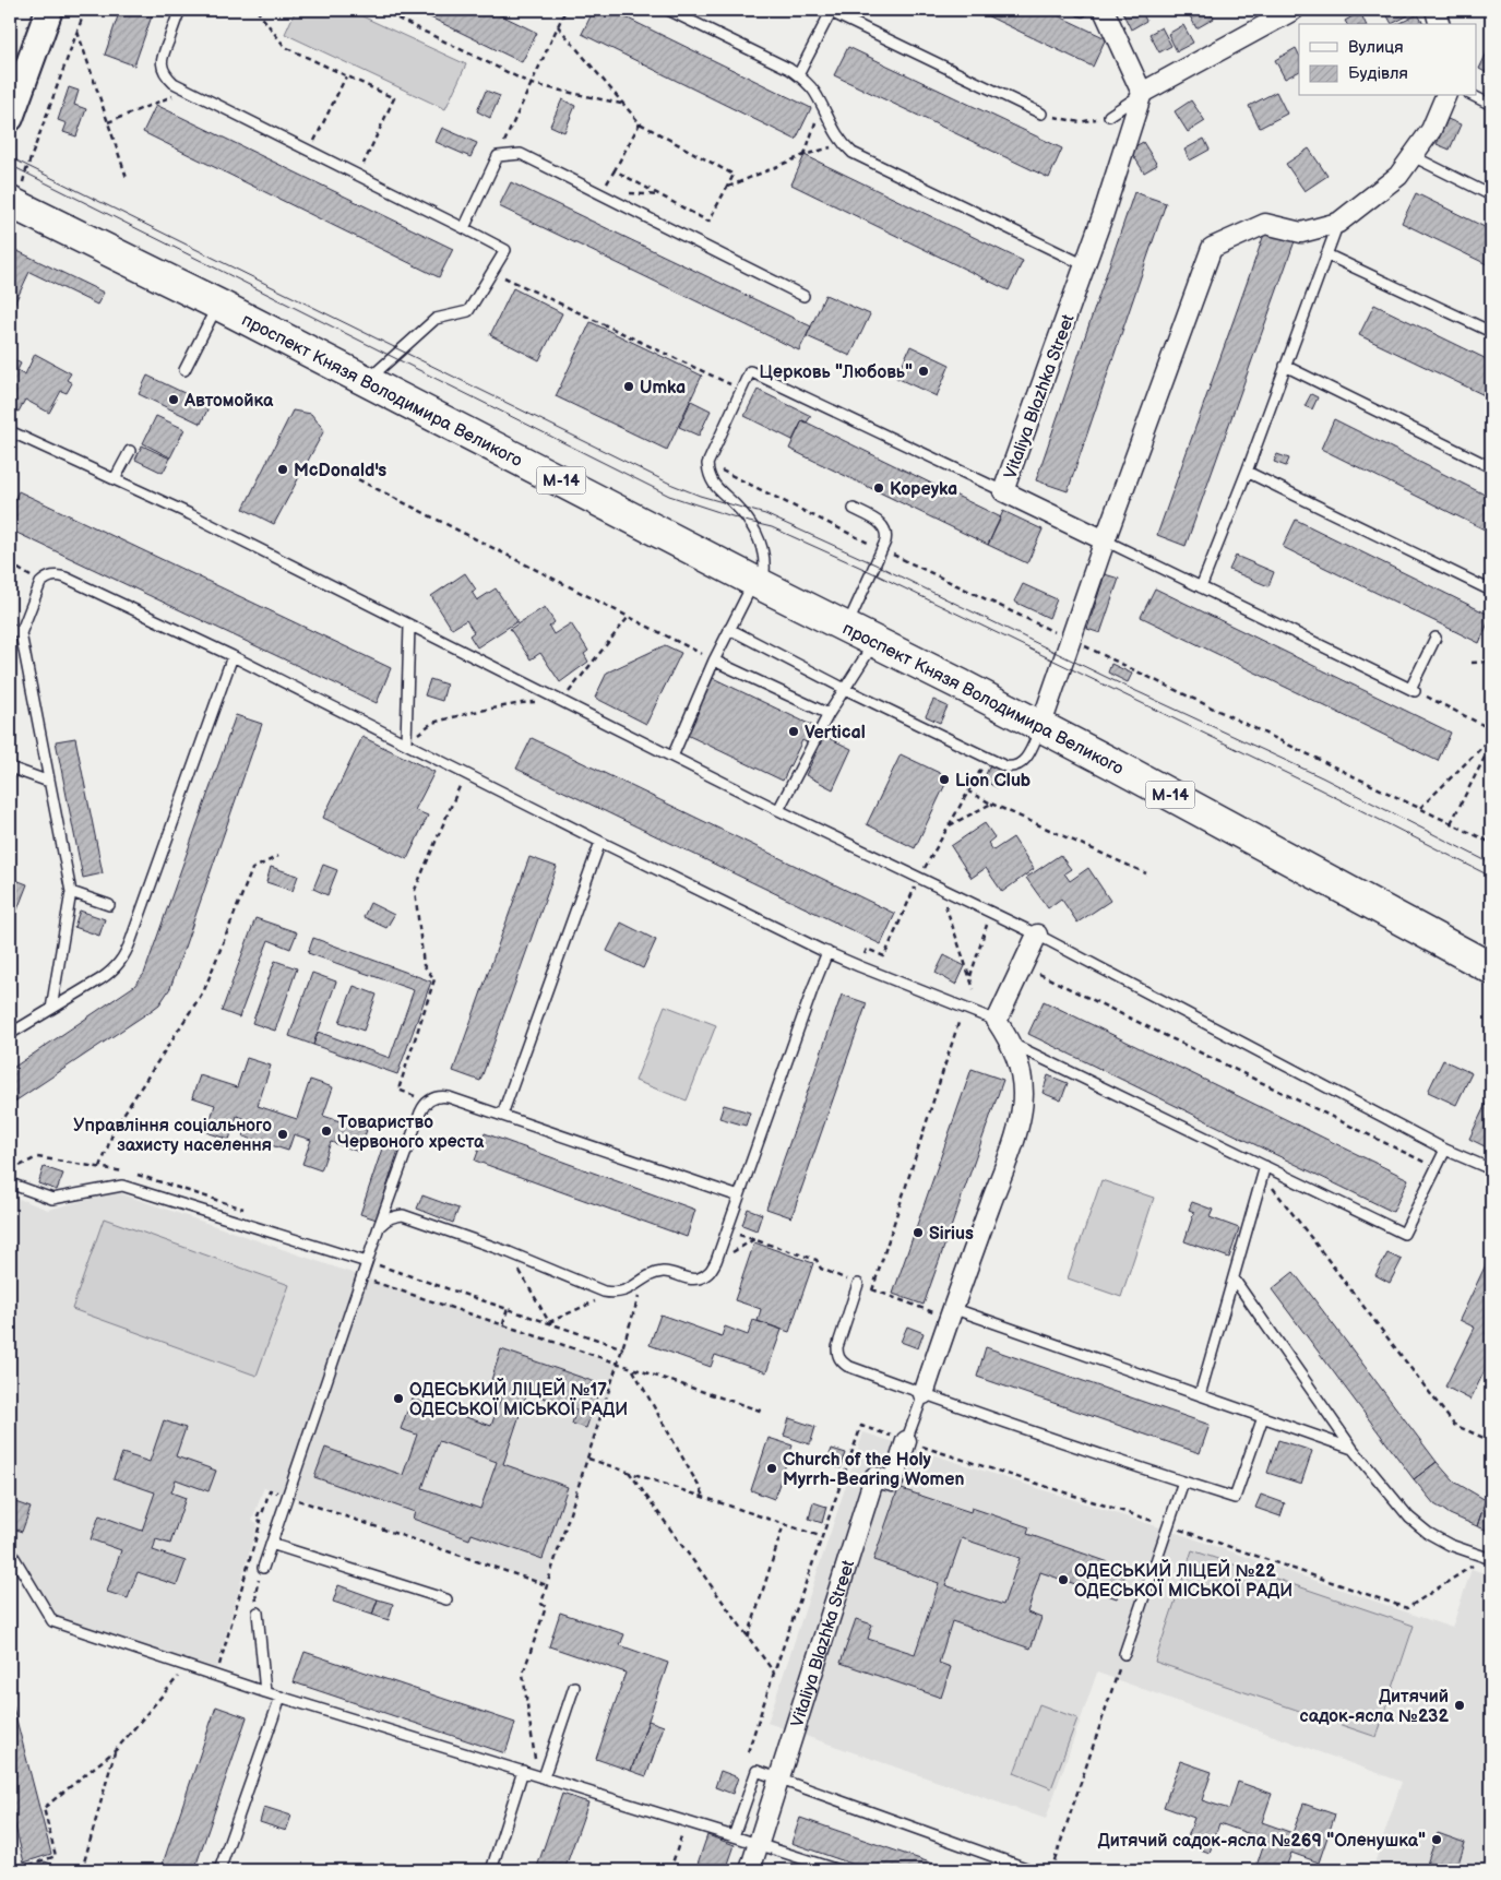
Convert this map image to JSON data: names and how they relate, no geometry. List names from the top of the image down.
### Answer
{
  "streets": {
    "highway": ["проспект Князя Володимира Великого", "М-14"],
    "street": ["Vitaliya Blazhka Street"]
  },
  "places": [
    "Церковь \"Любовь\"",
    "Umka",
    "Автомойка",
    "McDonald's",
    "Kopeyka",
    "Vertical",
    "Lion Club",
    "Товариство Червоного хреста",
    "Управління соціального захисту населення",
    "Sirius",
    "ОДЕСЬКИЙ ЛІЦЕЙ №17 ОДЕСЬКОЇ МІСЬКОЇ РАДИ",
    "Church of the Holy Myrrh-Bearing Women",
    "ОДЕСЬКИЙ ЛІЦЕЙ №22 ОДЕСЬКОЇ МІСЬКОЇ РАДИ",
    "Дитячий садок-ясла №232",
    "Дитячий садок-ясла №269 \"Оленушка\""
  ],
  "legend": ["Вулиця", "Будівля"]
}
